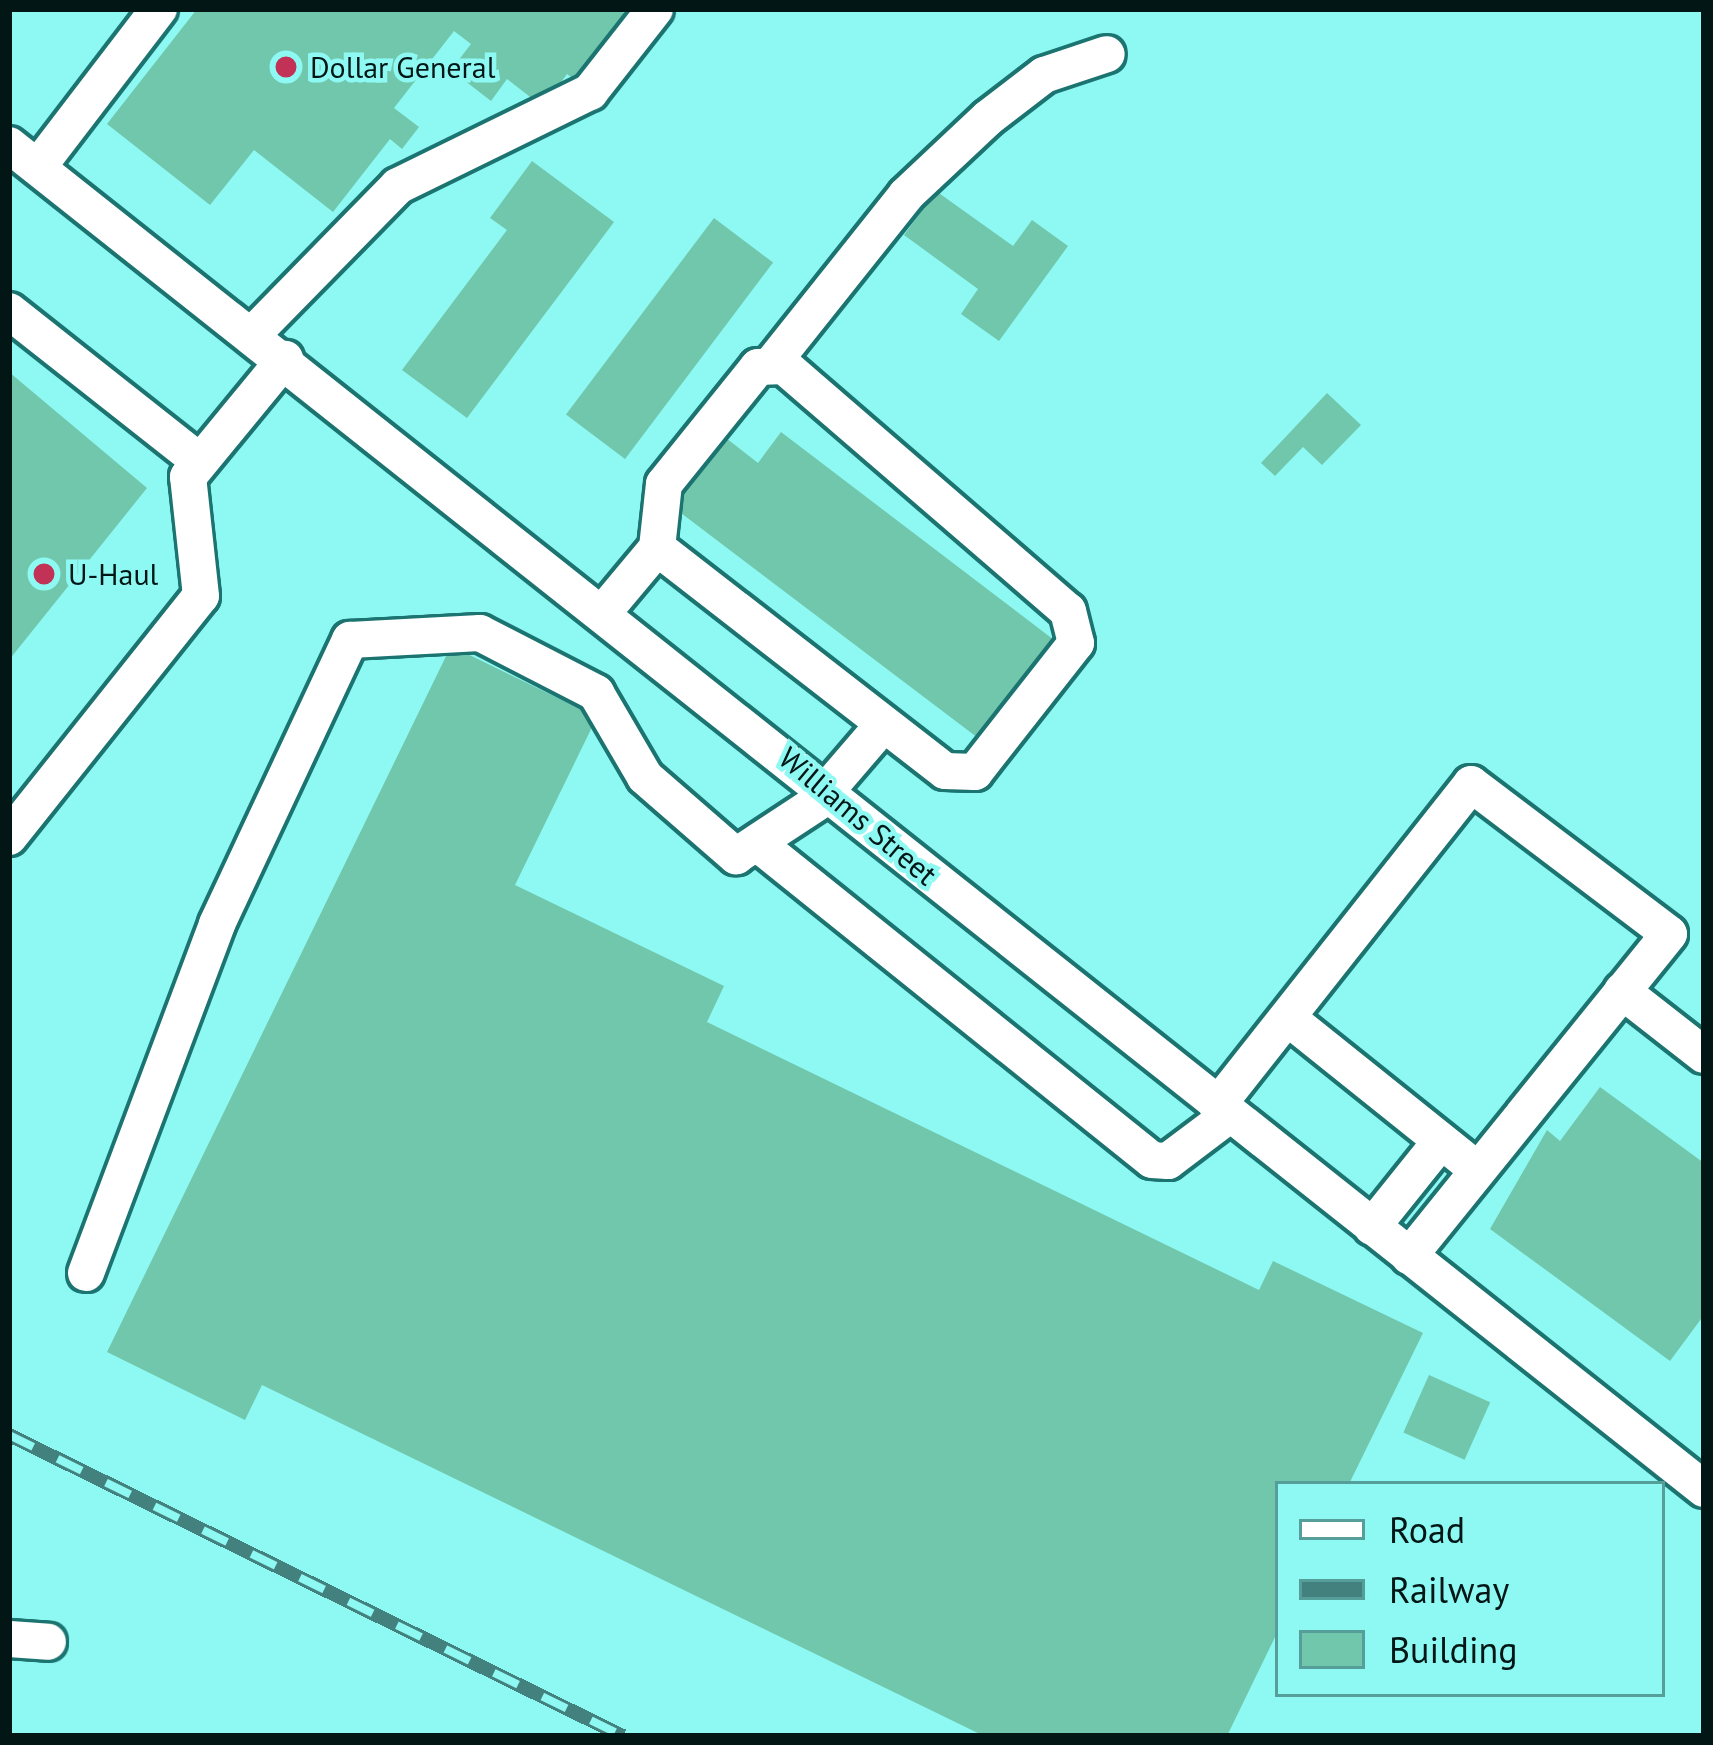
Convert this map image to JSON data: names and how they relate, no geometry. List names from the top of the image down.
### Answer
{
  "streets": {
    "street": ["Williams Street"]
  },
  "places": ["Dollar General", "U-Haul"],
  "legend": ["Road", "Railway", "Building"]
}
